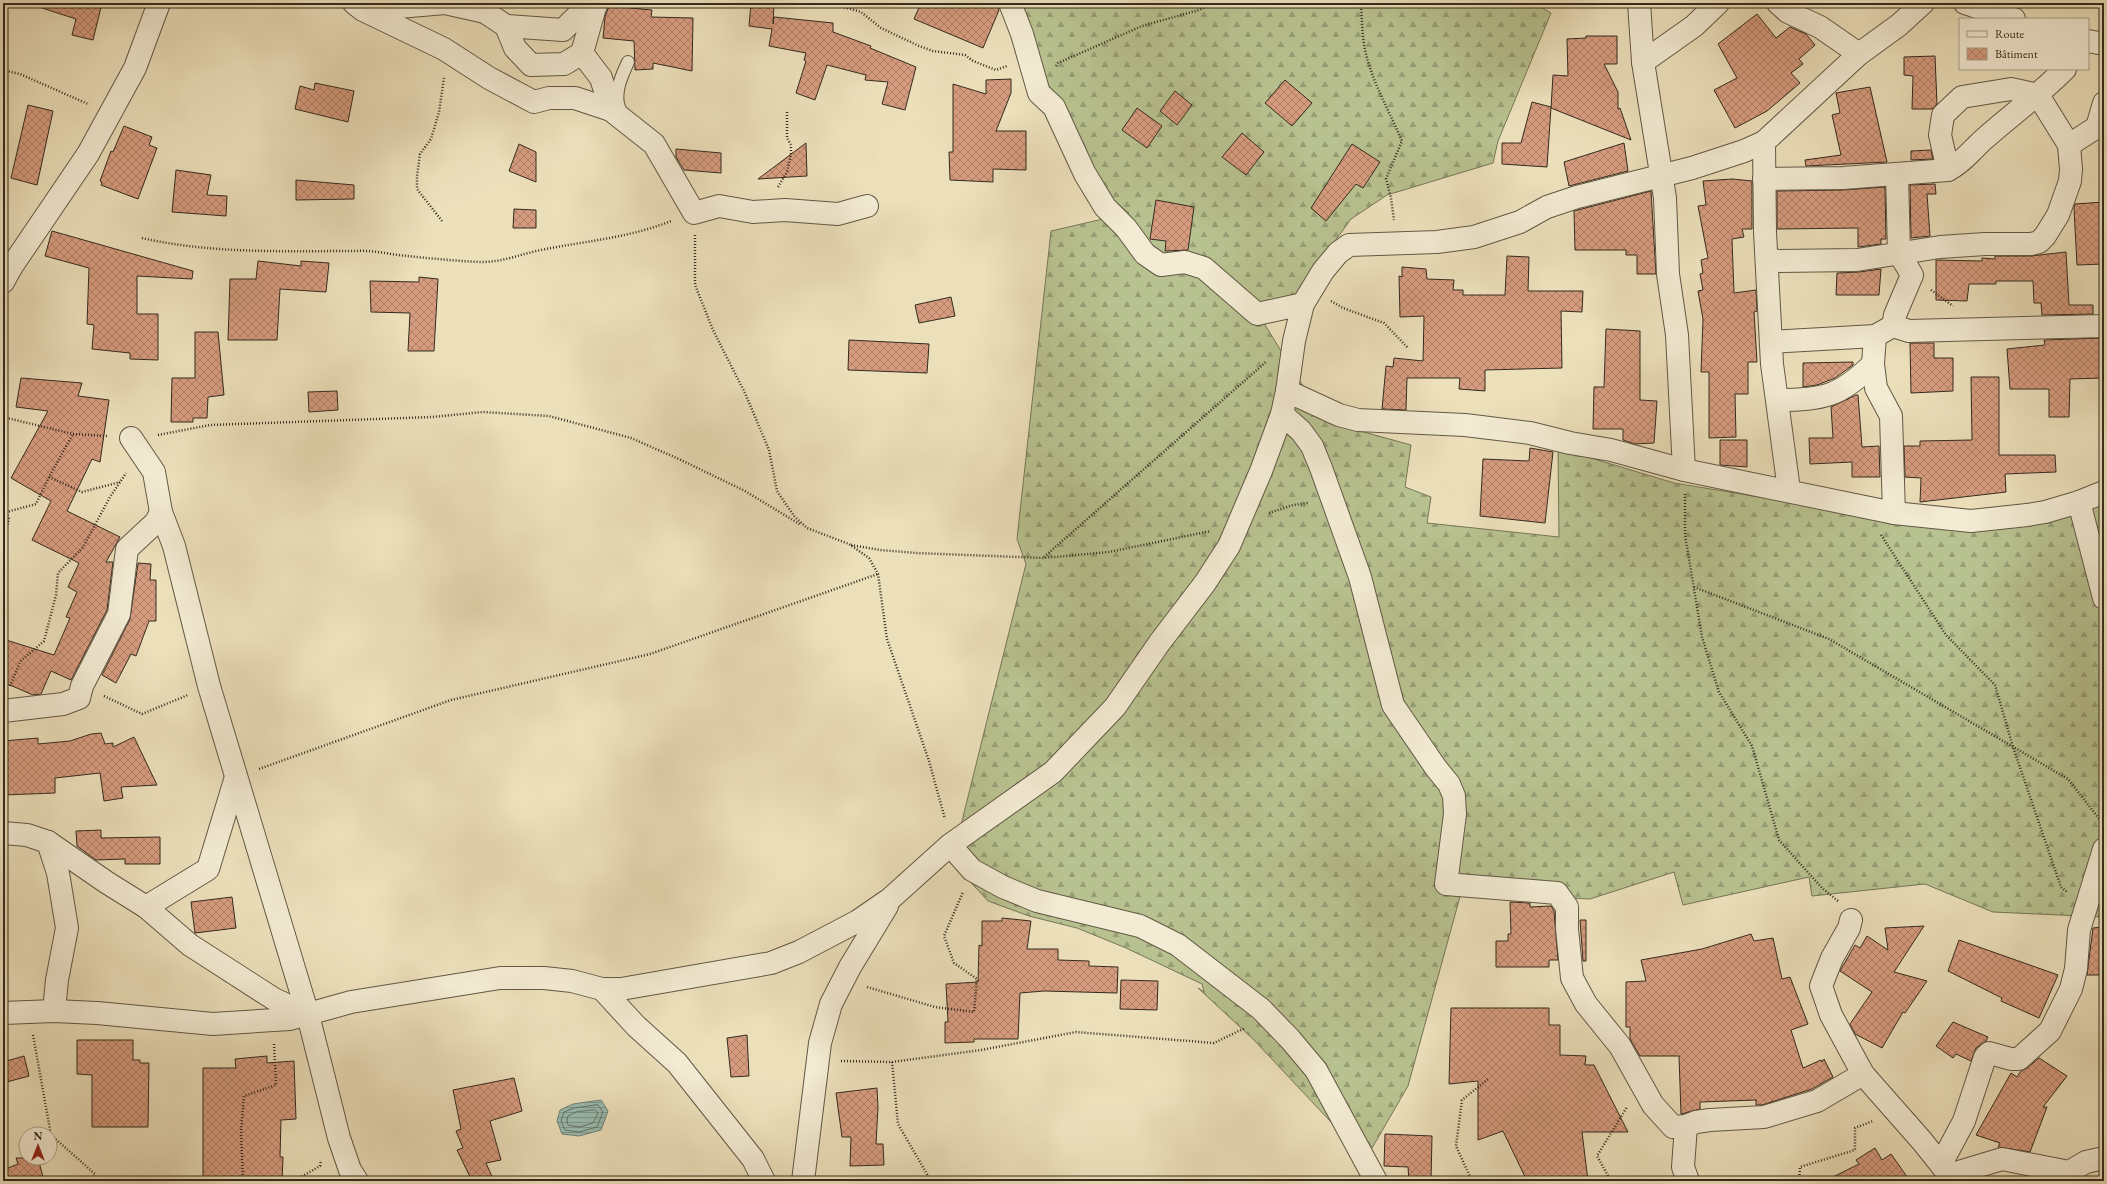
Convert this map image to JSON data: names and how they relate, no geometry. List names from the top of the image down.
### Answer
{
  "legend": ["Route", "Bâtiment"],
  "north": "top"
}
